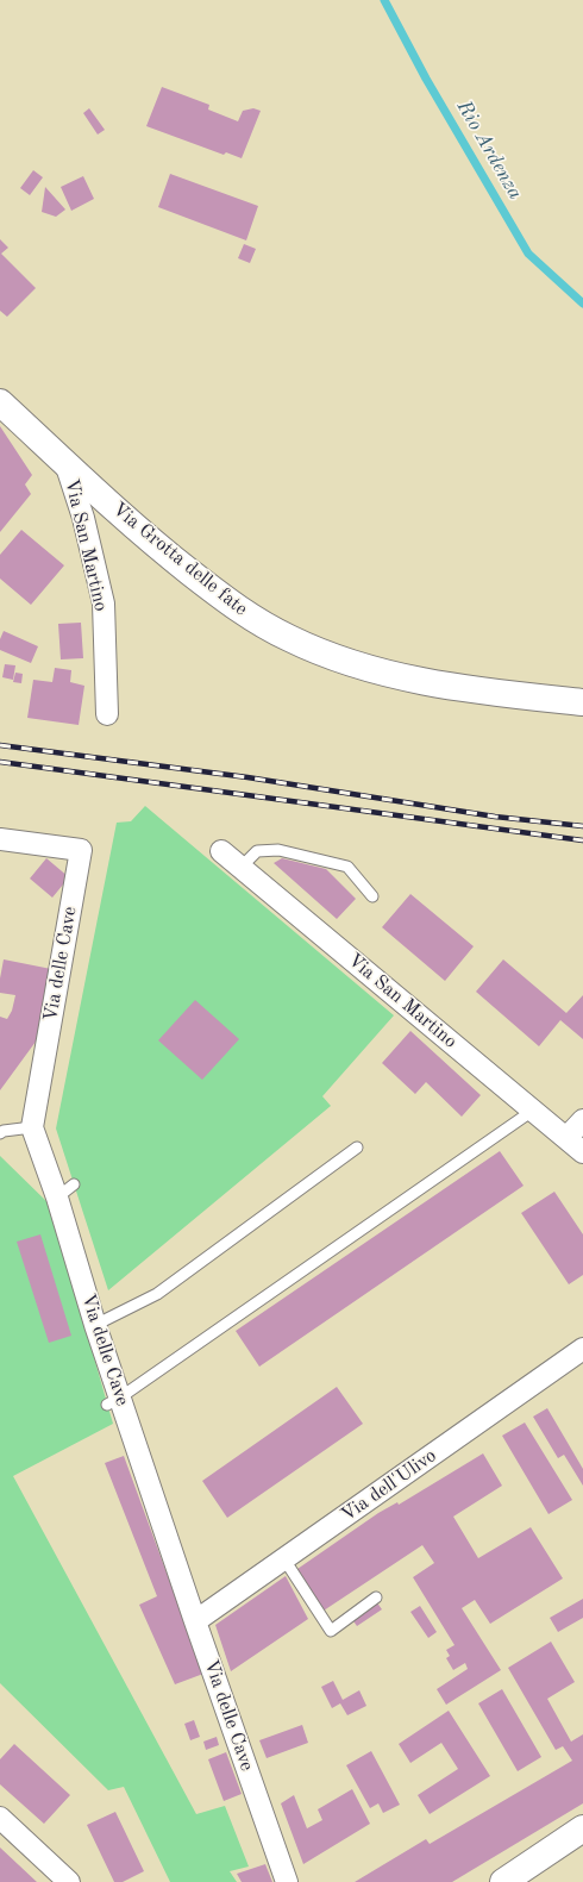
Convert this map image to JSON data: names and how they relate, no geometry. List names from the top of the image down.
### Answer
{
  "streets": {
    "street": [
      "Via San Martino",
      "Via Grotta delle fate",
      "Via delle Cave",
      "Via dell'Ulivo"
    ]
  },
  "crossings": [
    ["Via San Martino", "Via Grotta delle fate"],
    ["Via delle Cave", "Via dell'Ulivo"]
  ],
  "water": ["Rio Ardenza"]
}
